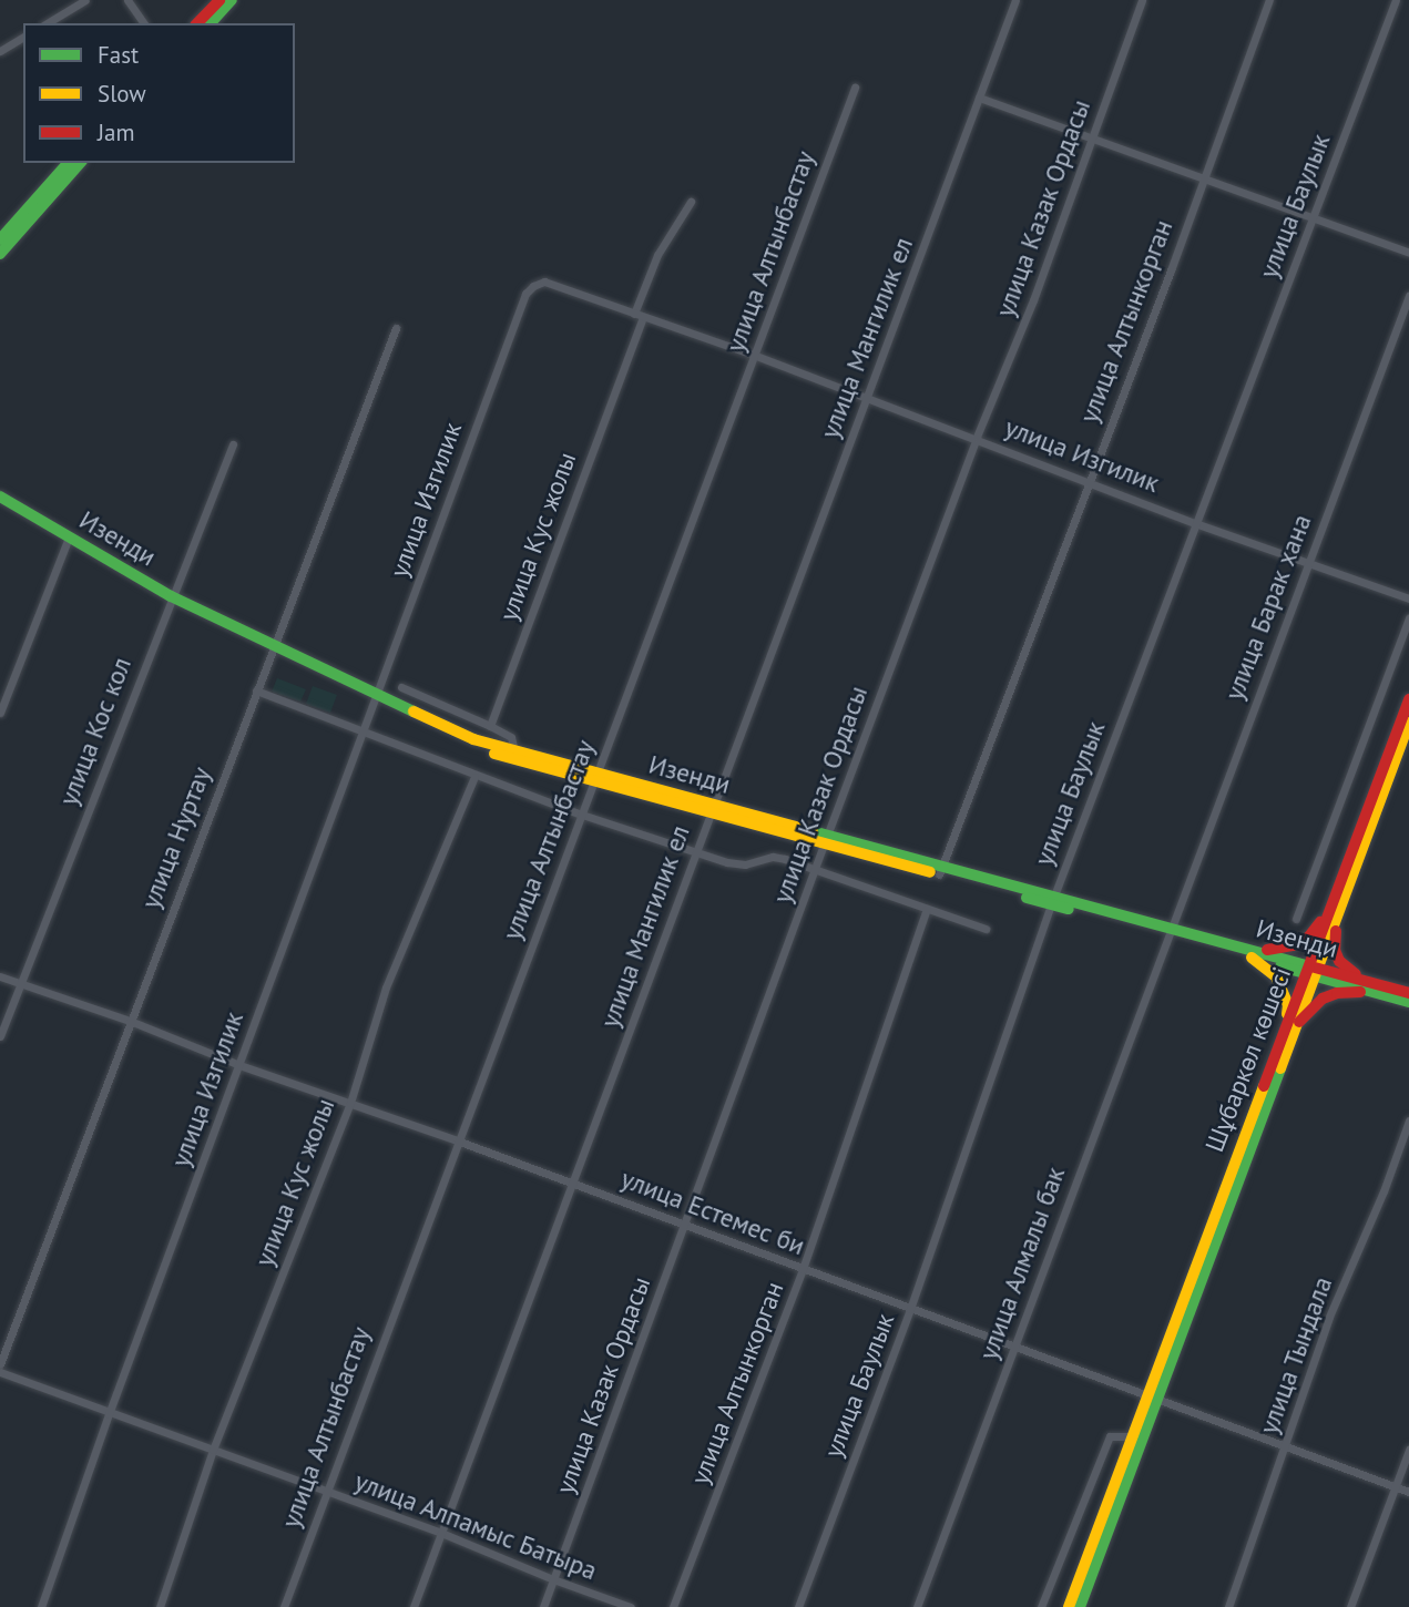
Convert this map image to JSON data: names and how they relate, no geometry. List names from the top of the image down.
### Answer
{
  "streets": {
    "street": [
      "улица Баулык",
      "улица Казак Ордасы",
      "улица Алтынбастау",
      "улица Алтынкорган",
      "улица Мангилик ел",
      "улица Изгилик",
      "улица Кус жолы",
      "Изенди",
      "улица Барак хана",
      "улица Кос кол",
      "улица Нуртау",
      "Шұбаркөл көшесі",
      "улица Естемес би",
      "улица Алмалы бак",
      "улица Тындала",
      "улица Алпамыс Батыра"
    ]
  },
  "crossings": [
    ["улица Баулык", "улица Изгилик"],
    ["улица Баулык", "Изенди"],
    ["улица Баулык", "улица Естемес би"],
    ["улица Казак Ордасы", "улица Изгилик"],
    ["улица Казак Ордасы", "Изенди"],
    ["улица Казак Ордасы", "улица Естемес би"],
    ["улица Казак Ордасы", "улица Алпамыс Батыра"],
    ["улица Алтынбастау", "улица Изгилик"],
    ["улица Алтынбастау", "Изенди"],
    ["улица Алтынбастау", "улица Естемес би"],
    ["улица Алтынбастау", "улица Алпамыс Батыра"],
    ["улица Алтынкорган", "улица Изгилик"],
    ["улица Алтынкорган", "Изенди"],
    ["улица Алтынкорган", "улица Естемес би"],
    ["улица Мангилик ел", "улица Изгилик"],
    ["улица Мангилик ел", "Изенди"],
    ["улица Мангилик ел", "улица Естемес би"],
    ["улица Мангилик ел", "улица Алпамыс Батыра"],
    ["улица Изгилик", "улица Кус жолы"],
    ["улица Изгилик", "Изенди"],
    ["улица Изгилик", "улица Барак хана"],
    ["улица Изгилик", "улица Естемес би"],
    ["улица Изгилик", "улица Алпамыс Батыра"],
    ["улица Кус жолы", "улица Естемес би"],
    ["улица Кус жолы", "улица Алпамыс Батыра"],
    ["Изенди", "улица Барак хана"],
    ["Изенди", "улица Кос кол"],
    ["Изенди", "улица Нуртау"],
    ["Изенди", "Шұбаркөл көшесі"],
    ["Изенди", "улица Алмалы бак"],
    ["улица Барак хана", "улица Алмалы бак"],
    ["улица Кос кол", "улица Естемес би"],
    ["улица Нуртау", "улица Естемес би"],
    ["Шұбаркөл көшесі", "улица Естемес би"],
    ["улица Естемес би", "улица Алмалы бак"],
    ["улица Естемес би", "улица Тындала"]
  ],
  "legend": ["Fast", "Slow", "Jam"]
}
